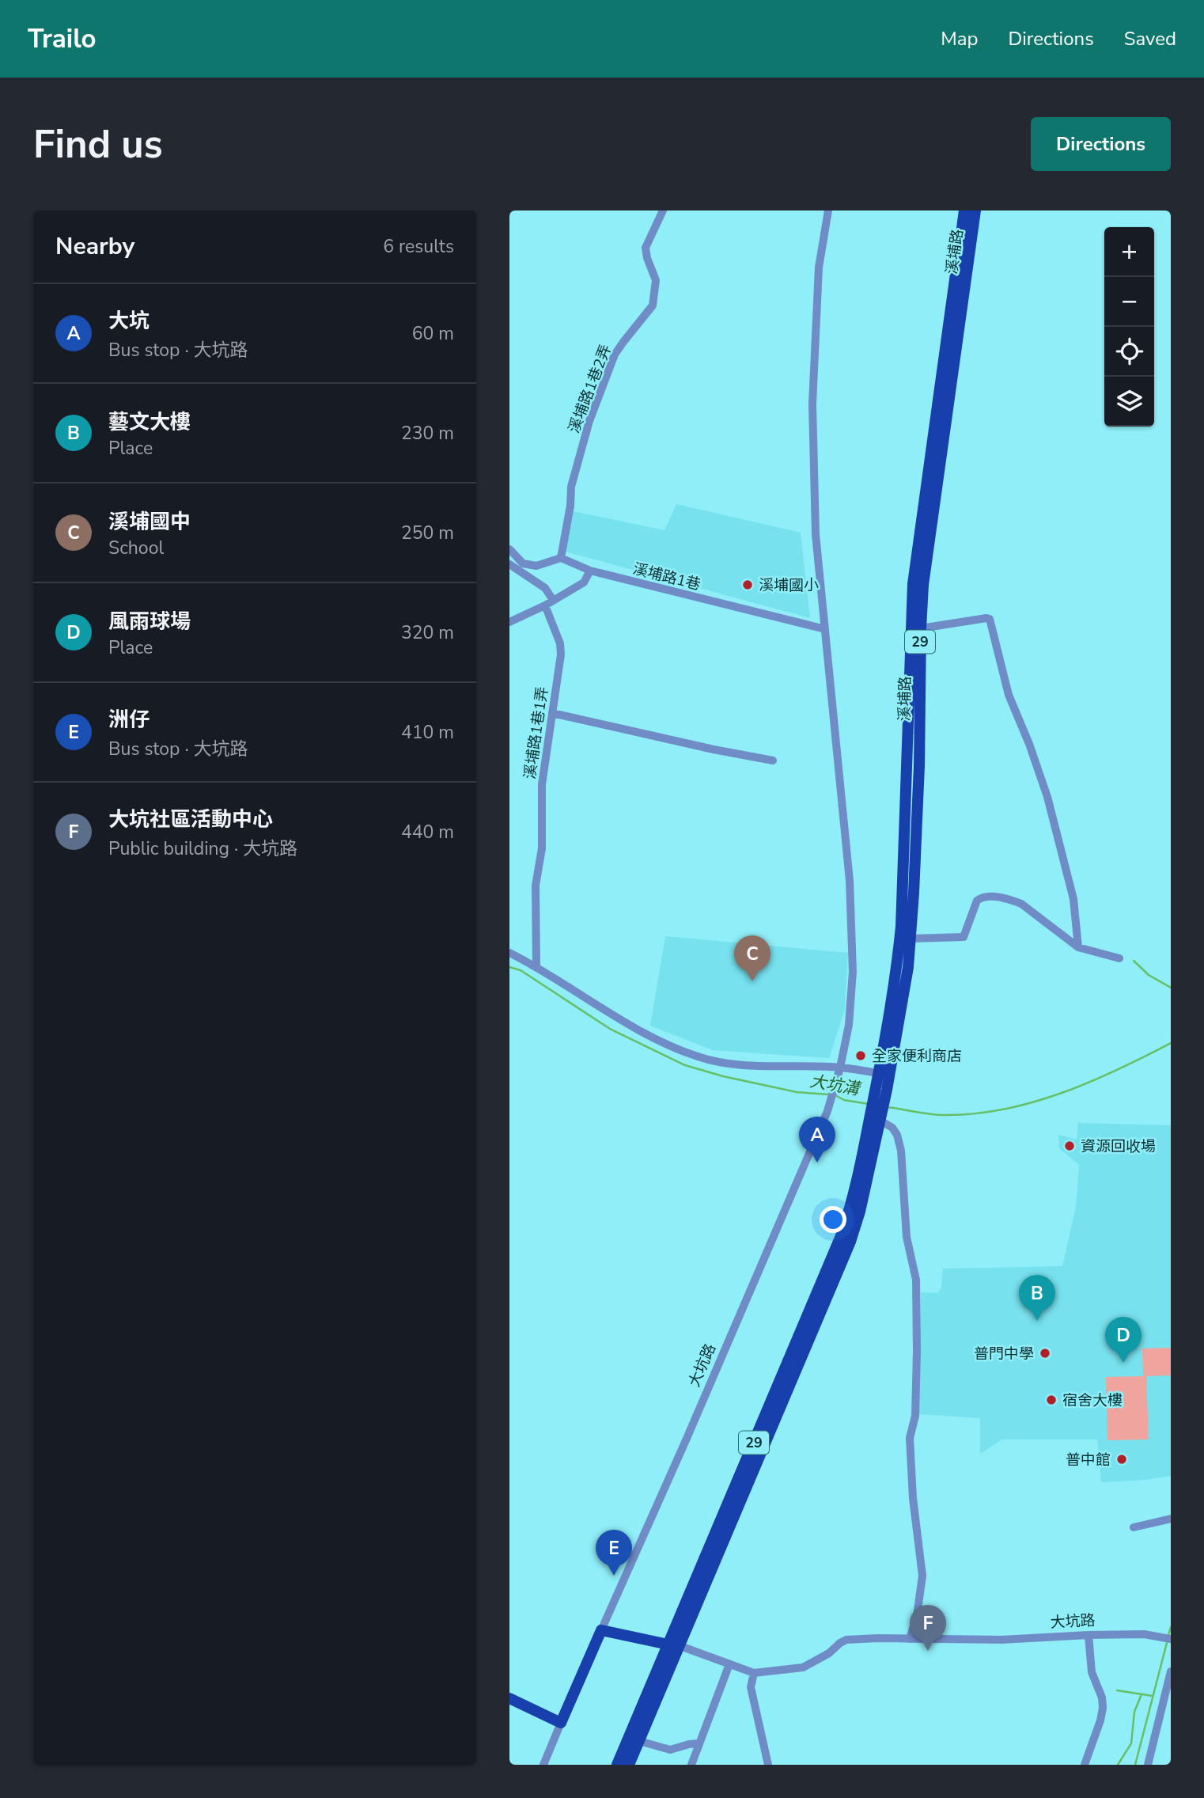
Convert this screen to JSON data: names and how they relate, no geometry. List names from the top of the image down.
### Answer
{
  "streets": {
    "main road": ["溪埔路", "29", "大坑路"],
    "street": ["溪埔路1巷2弄", "溪埔路1巷", "溪埔路1巷1弄"]
  },
  "crossings": [
    ["溪埔路", "29"],
    ["溪埔路1巷2弄", "溪埔路1巷"],
    ["29", "大坑路"]
  ],
  "water": ["大坑溝"],
  "places": [
    "溪埔國小",
    "全家便利商店",
    "資源回收場",
    "普門中學",
    "宿舍大樓",
    "普中館"
  ],
  "page": {
    "header": "Trailo",
    "nav": ["Map", "Directions", "Saved"],
    "buttons": "Directions",
    "title": "Find us",
    "heading": ["Nearby", "6 results"],
    "map_buttons": ["+", "−"],
    "list": [
      {
        "mark": "A",
        "name": "大坑",
        "note": "Bus stop · 大坑路",
        "value": "60 m"
      },
      {
        "mark": "B",
        "name": "藝文大樓",
        "note": "Place",
        "value": "230 m"
      },
      {
        "mark": "C",
        "name": "溪埔國中",
        "note": "School",
        "value": "250 m"
      },
      {
        "mark": "D",
        "name": "風雨球場",
        "note": "Place",
        "value": "320 m"
      },
      {
        "mark": "E",
        "name": "洲仔",
        "note": "Bus stop · 大坑路",
        "value": "410 m"
      },
      {
        "mark": "F",
        "name": "大坑社區活動中心",
        "note": "Public building · 大坑路",
        "value": "440 m"
      }
    ],
    "pins": [
      "C",
      "A",
      "B",
      "D",
      "E",
      "F"
    ]
  }
}
